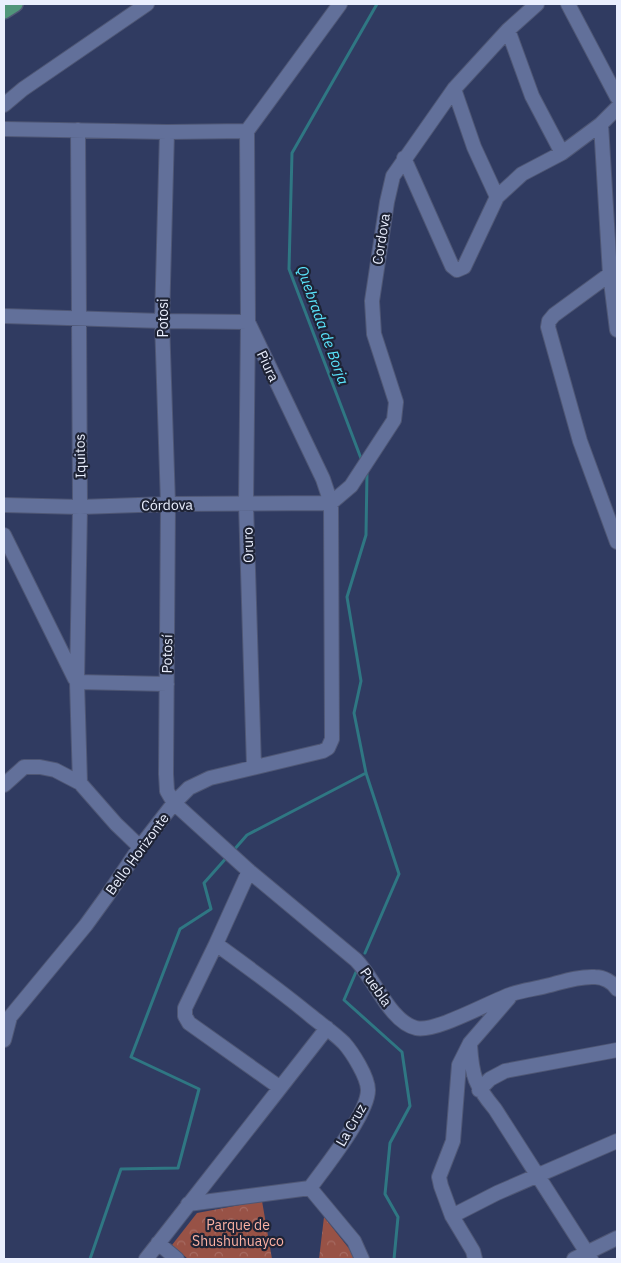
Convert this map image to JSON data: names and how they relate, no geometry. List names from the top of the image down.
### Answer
{
  "streets": {
    "street": [
      "Cordova",
      "Potosi",
      "Piura",
      "Iquitos",
      "Córdova",
      "Oruro",
      "Potosí",
      "Bello Horizonte",
      "Puebla",
      "La Cruz"
    ]
  },
  "crossings": [
    ["Cordova", "Piura"],
    ["Cordova", "Córdova"],
    ["Potosi", "Córdova"],
    ["Potosi", "Potosí"],
    ["Piura", "Córdova"],
    ["Piura", "Oruro"],
    ["Piura", "Bello Horizonte"],
    ["Iquitos", "Córdova"],
    ["Córdova", "Oruro"],
    ["Córdova", "Potosí"],
    ["Oruro", "Bello Horizonte"],
    ["Potosí", "Bello Horizonte"],
    ["Potosí", "Puebla"],
    ["Bello Horizonte", "Puebla"]
  ],
  "water": ["Quebrada de Borja"],
  "parks": ["Parque de Shushuhuayco"]
}
